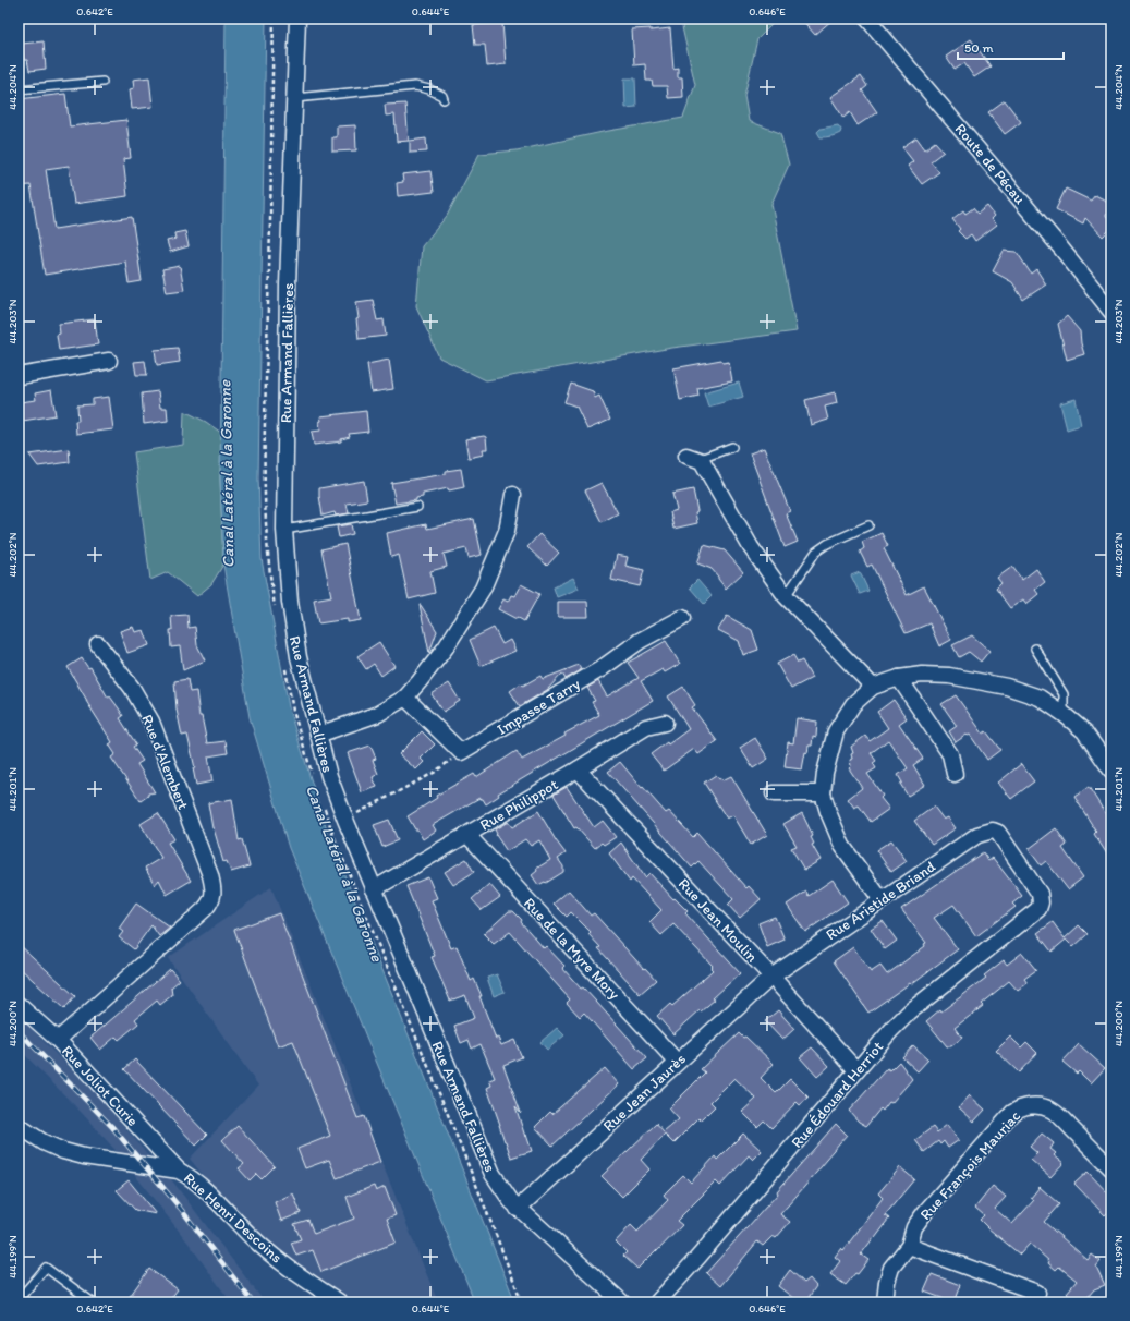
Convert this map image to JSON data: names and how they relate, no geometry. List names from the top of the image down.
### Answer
{
  "streets": {
    "street": [
      "Route de Pécau",
      "Rue Armand Fallières",
      "Impasse Tarry",
      "Rue d'Alembert",
      "Rue Philippot",
      "Rue Aristide Briand",
      "Rue Jean Moulin",
      "Rue de la Myre Mory",
      "Rue Joliot Curie",
      "Rue Jean Jaurès",
      "Rue Édouard Herriot",
      "Rue François Mauriac",
      "Rue Henri Descoins"
    ]
  },
  "crossings": [
    ["Rue Armand Fallières", "Rue Philippot"],
    ["Rue Armand Fallières", "Rue Jean Jaurès"],
    ["Rue d'Alembert", "Rue Joliot Curie"],
    ["Rue Philippot", "Rue Jean Moulin"],
    ["Rue Philippot", "Rue de la Myre Mory"],
    ["Rue Aristide Briand", "Rue Jean Moulin"],
    ["Rue Aristide Briand", "Rue Jean Jaurès"],
    ["Rue Aristide Briand", "Rue Édouard Herriot"],
    ["Rue Jean Moulin", "Rue Jean Jaurès"],
    ["Rue Jean Moulin", "Rue Édouard Herriot"],
    ["Rue de la Myre Mory", "Rue Jean Jaurès"],
    ["Rue Joliot Curie", "Rue Henri Descoins"]
  ],
  "water": ["Canal Latéral à la Garonne"],
  "scale_bar": "50 m",
  "coordinates": [
    "0.642°E",
    "0.644°E",
    "0.646°E",
    "44.204°N",
    "44.203°N",
    "44.202°N",
    "44.201°N",
    "44.200°N",
    "44.199°N"
  ]
}
